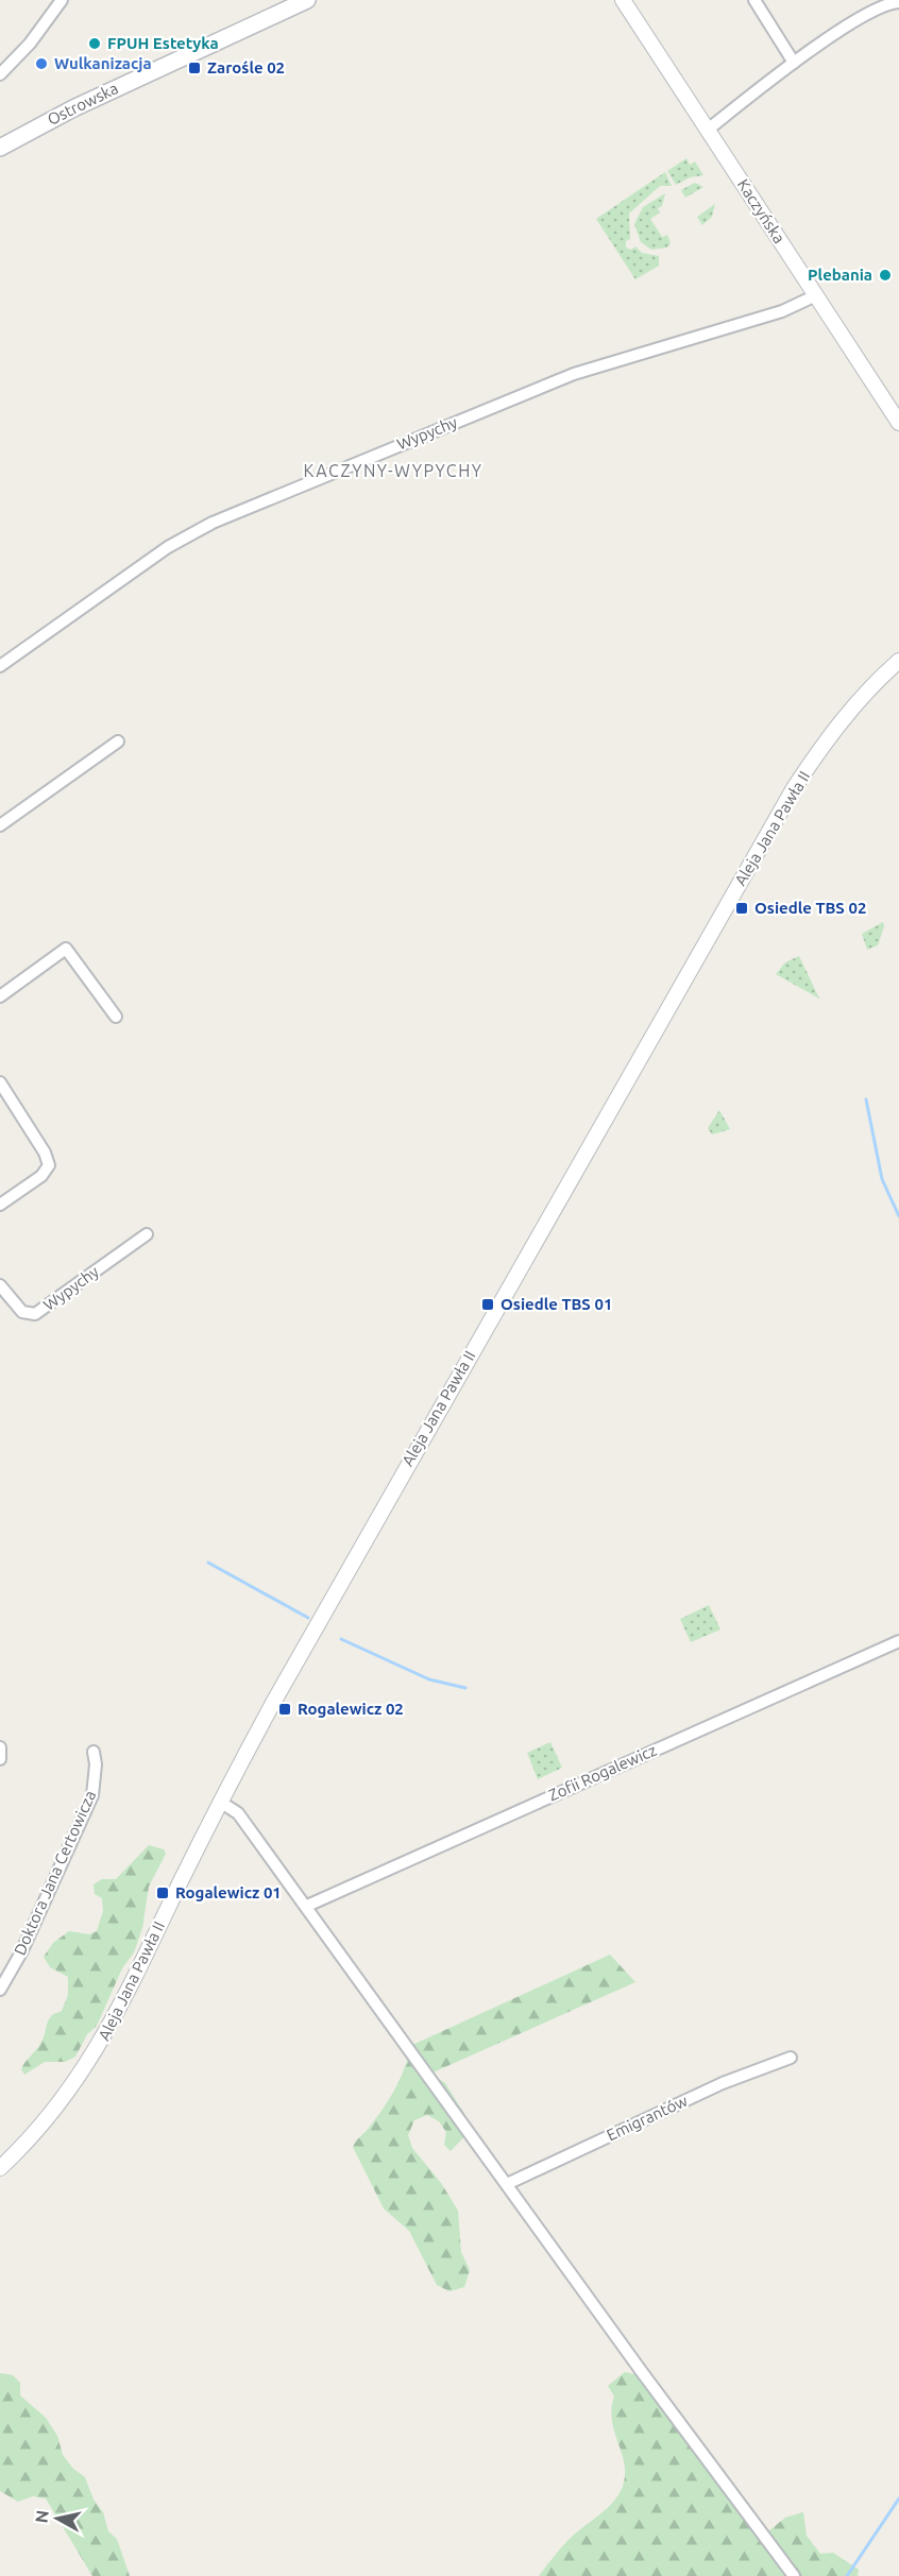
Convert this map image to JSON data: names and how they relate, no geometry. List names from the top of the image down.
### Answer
{
  "streets": {
    "main road": ["Ostrowska"],
    "street": [
      "Kaczyńska",
      "Wypychy",
      "Aleja Jana Pawła II",
      "Zofii Rogalewicz",
      "Doktora Jana Certowicza",
      "Emigrantów"
    ]
  },
  "crossings": [
    ["Kaczyńska", "Wypychy"]
  ],
  "districts": ["KACZYNY-WYPYCHY"],
  "places": {
    "other": ["FPUH Estetyka", "Wulkanizacja", "Plebania"],
    "transit": [
      "Zarośle 02",
      "Osiedle TBS 02",
      "Osiedle TBS 01",
      "Rogalewicz 02",
      "Rogalewicz 01"
    ]
  },
  "north": "left"
}
